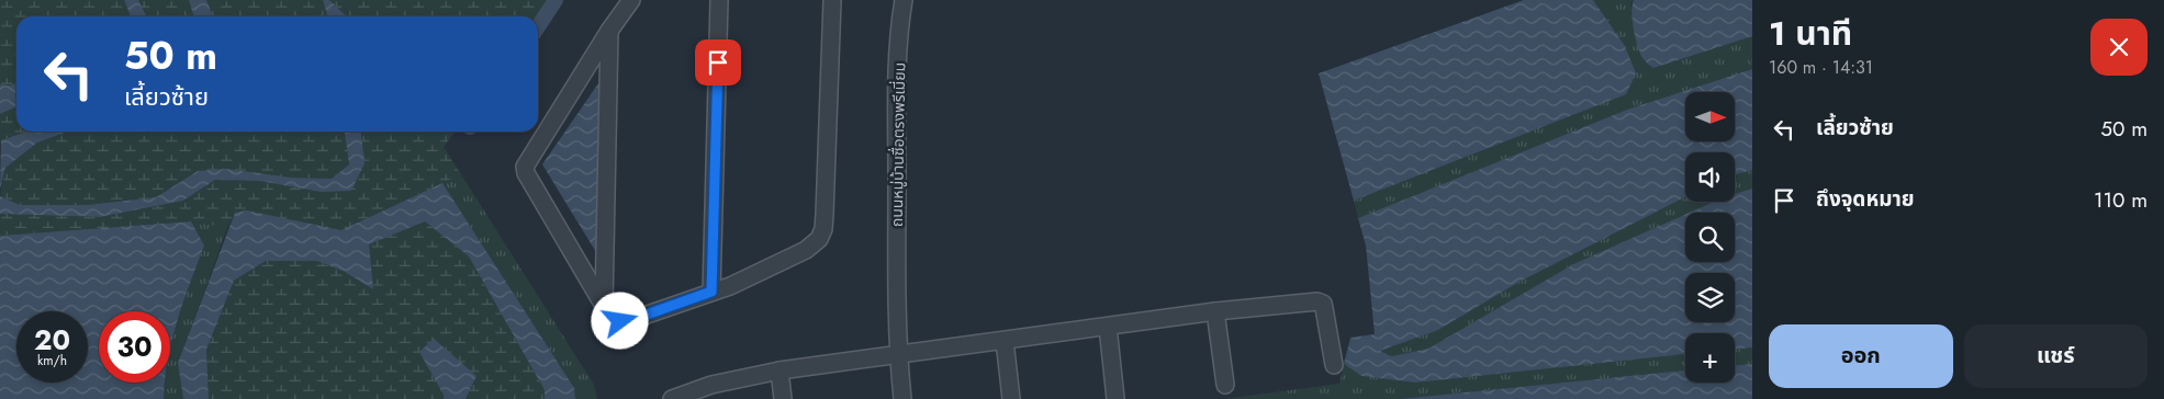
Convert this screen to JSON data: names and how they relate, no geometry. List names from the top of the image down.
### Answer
{
  "streets": {
    "street": ["ถนนหมู่บ้านซื่อตรงพรีเมี่ยม"]
  },
  "north": "right",
  "page": {
    "heading": ["1 นาที", "160 m · 14:31"],
    "turn": ["50 m", "เลี้ยวซ้าย"],
    "map_buttons": "+",
    "list": [
      {
        "name": "เลี้ยวซ้าย",
        "value": "50 m"
      },
      {
        "name": "ถึงจุดหมาย",
        "value": "110 m"
      }
    ],
    "speed": "20 km/h",
    "limit": "30",
    "buttons": ["ออก", "แชร์"]
  }
}
